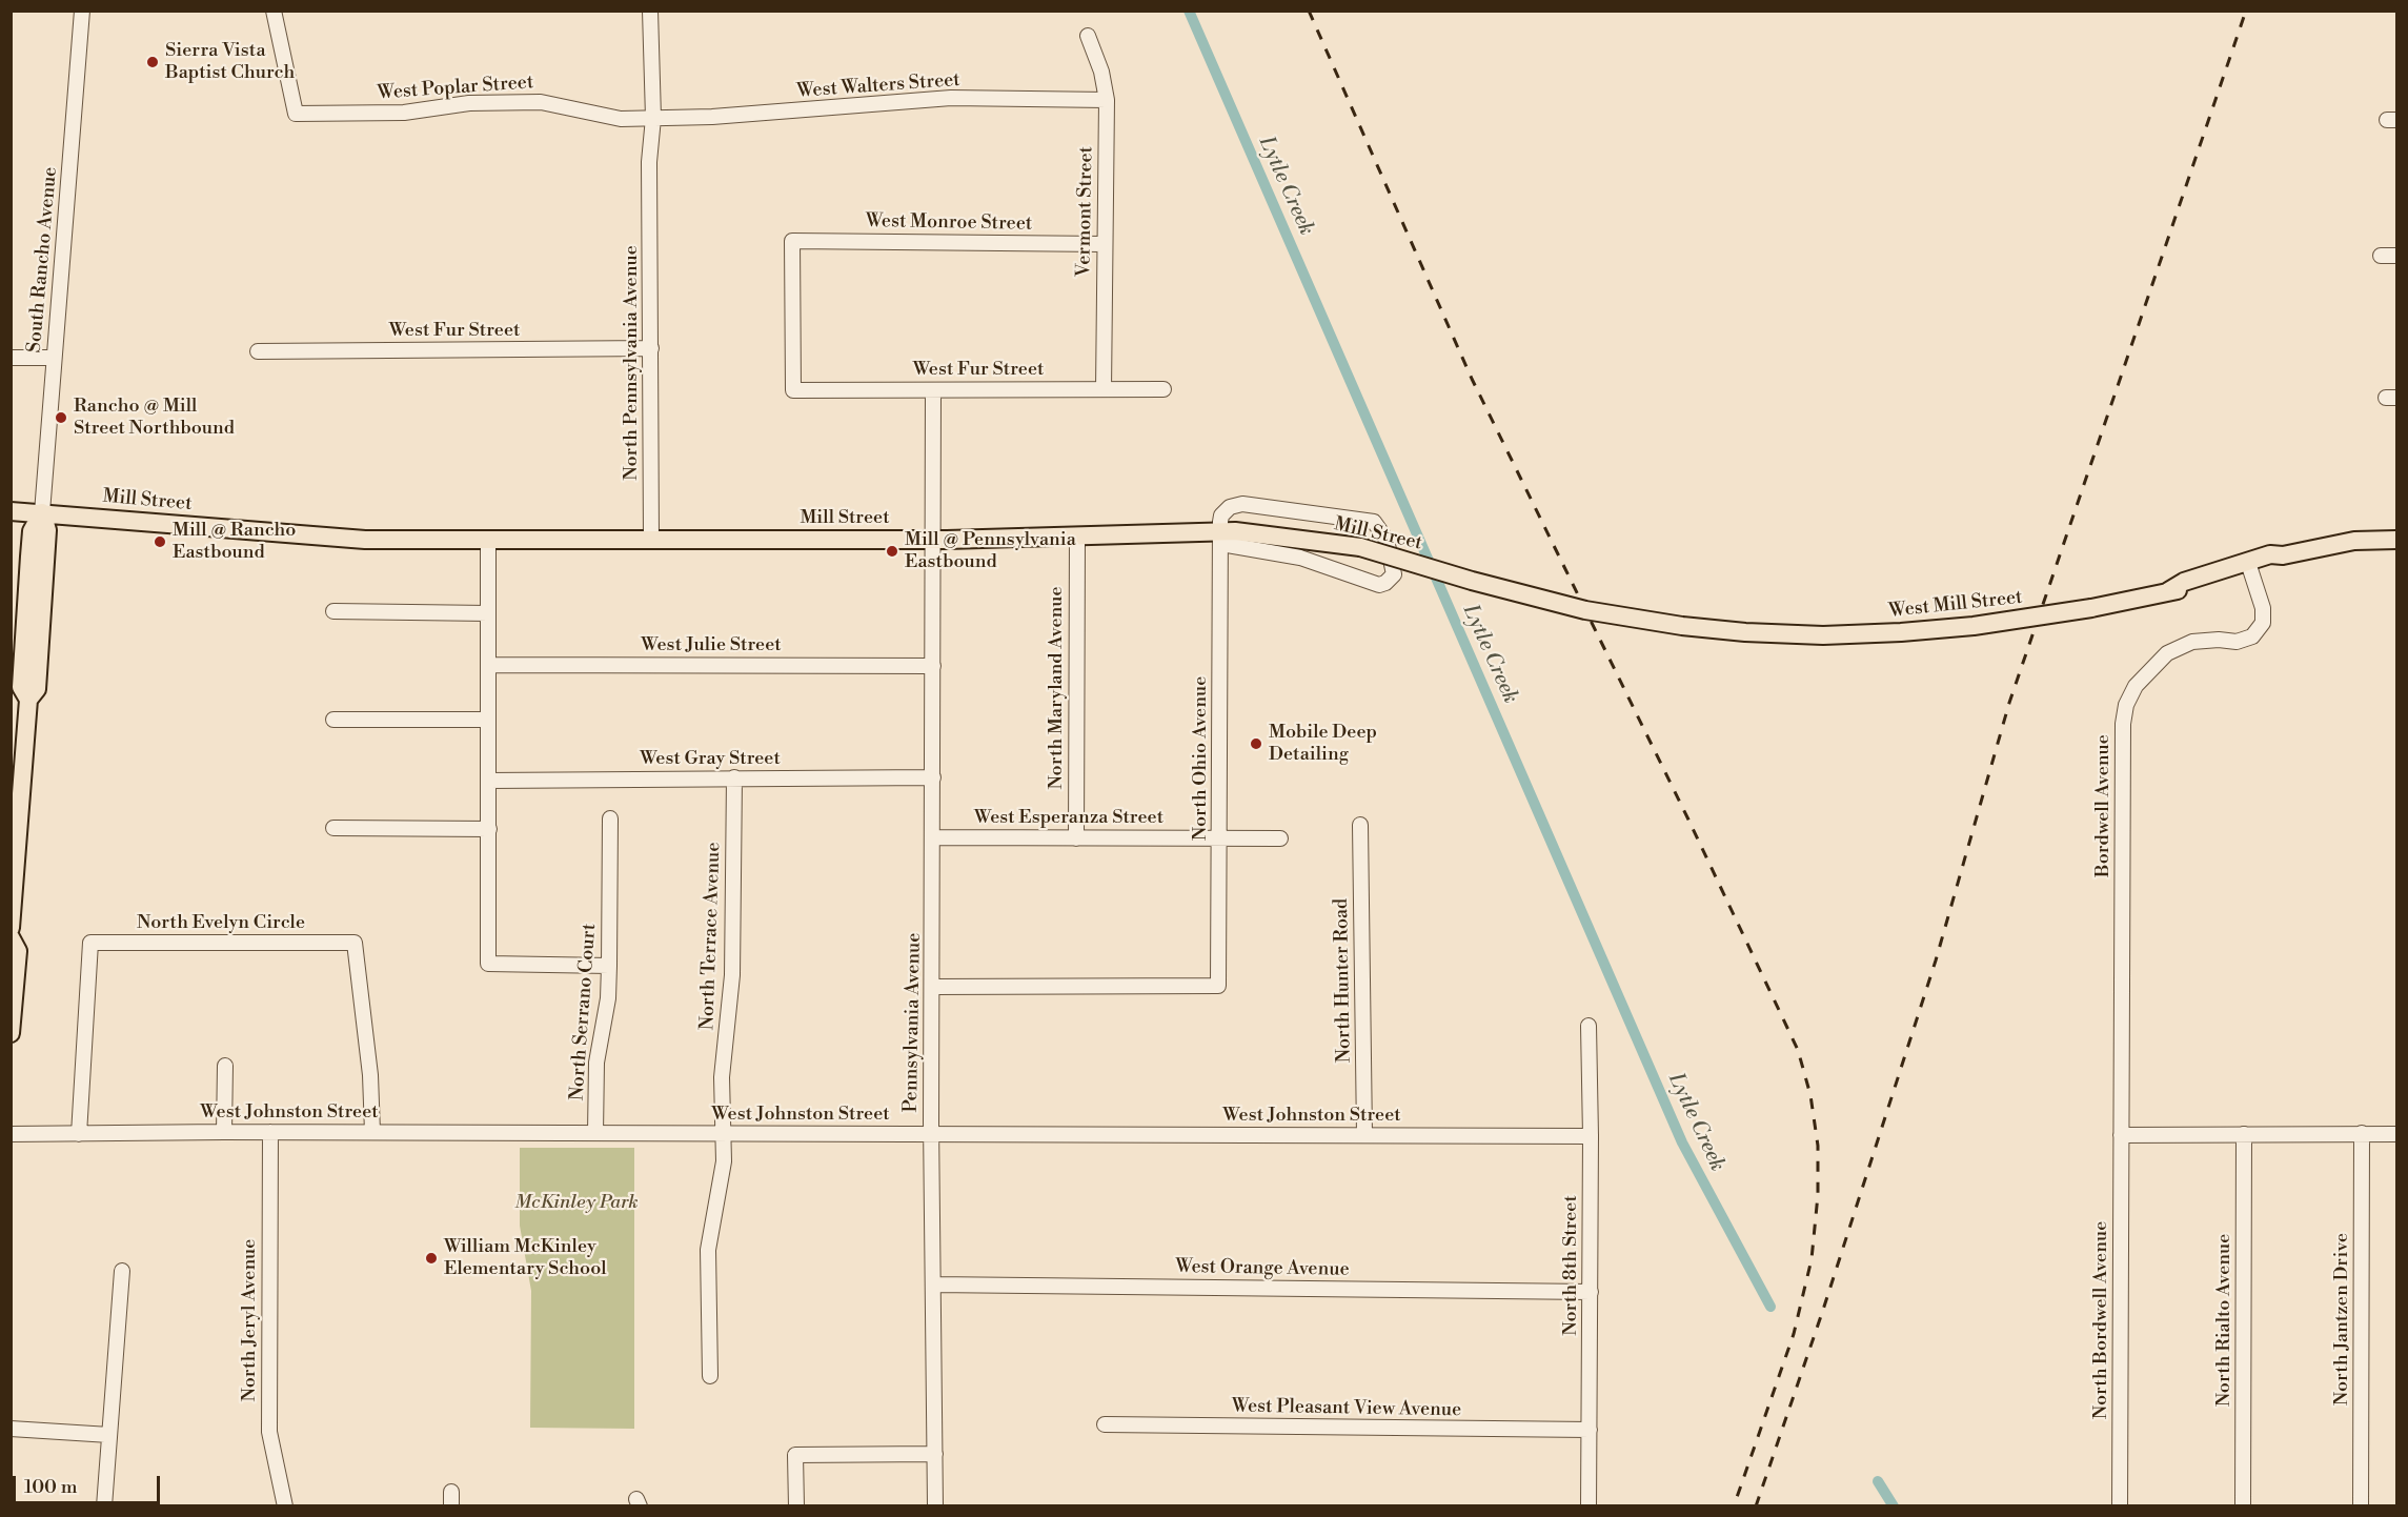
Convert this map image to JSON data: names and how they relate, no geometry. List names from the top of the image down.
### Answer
{
  "streets": {
    "main road": ["Mill Street", "West Mill Street"],
    "street": [
      "West Walters Street",
      "West Poplar Street",
      "Vermont Street",
      "West Monroe Street",
      "South Rancho Avenue",
      "West Fur Street",
      "North Pennsylvania Avenue",
      "West Julie Street",
      "North Maryland Avenue",
      "North Ohio Avenue",
      "West Gray Street",
      "Bordwell Avenue",
      "West Esperanza Street",
      "North Evelyn Circle",
      "North Terrace Avenue",
      "North Hunter Road",
      "North Serrano Court",
      "Pennsylvania Avenue",
      "West Johnston Street",
      "North 8th Street",
      "West Orange Avenue",
      "North Jantzen Drive",
      "North Jeryl Avenue",
      "North Bordwell Avenue",
      "North Rialto Avenue",
      "West Pleasant View Avenue"
    ]
  },
  "crossings": [
    ["West Walters Street", "West Poplar Street"],
    ["West Walters Street", "Vermont Street"],
    ["West Walters Street", "North Pennsylvania Avenue"],
    ["West Poplar Street", "North Pennsylvania Avenue"],
    ["Vermont Street", "West Monroe Street"],
    ["Vermont Street", "West Fur Street"],
    ["West Monroe Street", "West Fur Street"],
    ["South Rancho Avenue", "Mill Street"],
    ["West Fur Street", "North Pennsylvania Avenue"],
    ["West Fur Street", "Pennsylvania Avenue"],
    ["North Pennsylvania Avenue", "Mill Street"],
    ["Mill Street", "West Mill Street"],
    ["Mill Street", "North Maryland Avenue"],
    ["Mill Street", "North Ohio Avenue"],
    ["Mill Street", "Pennsylvania Avenue"],
    ["West Mill Street", "Bordwell Avenue"],
    ["West Julie Street", "Pennsylvania Avenue"],
    ["North Maryland Avenue", "West Esperanza Street"],
    ["North Ohio Avenue", "West Esperanza Street"],
    ["North Ohio Avenue", "Pennsylvania Avenue"],
    ["West Gray Street", "North Terrace Avenue"],
    ["West Gray Street", "Pennsylvania Avenue"],
    ["Bordwell Avenue", "North Bordwell Avenue"],
    ["West Esperanza Street", "Pennsylvania Avenue"],
    ["North Evelyn Circle", "West Johnston Street"],
    ["North Terrace Avenue", "West Johnston Street"],
    ["North Hunter Road", "West Johnston Street"],
    ["North Serrano Court", "West Johnston Street"],
    ["Pennsylvania Avenue", "West Johnston Street"],
    ["Pennsylvania Avenue", "West Orange Avenue"],
    ["West Johnston Street", "North 8th Street"],
    ["West Johnston Street", "North Jeryl Avenue"],
    ["North 8th Street", "West Orange Avenue"],
    ["North 8th Street", "West Pleasant View Avenue"]
  ],
  "water": ["Lytle Creek"],
  "parks": ["McKinley Park"],
  "places": [
    "Sierra Vista Baptist Church",
    "Rancho @ Mill Street Northbound",
    "Mill @ Rancho Eastbound",
    "Mill @ Pennsylvania Eastbound",
    "Mobile Deep Detailing",
    "William McKinley Elementary School"
  ],
  "scale_bar": "100 m"
}
